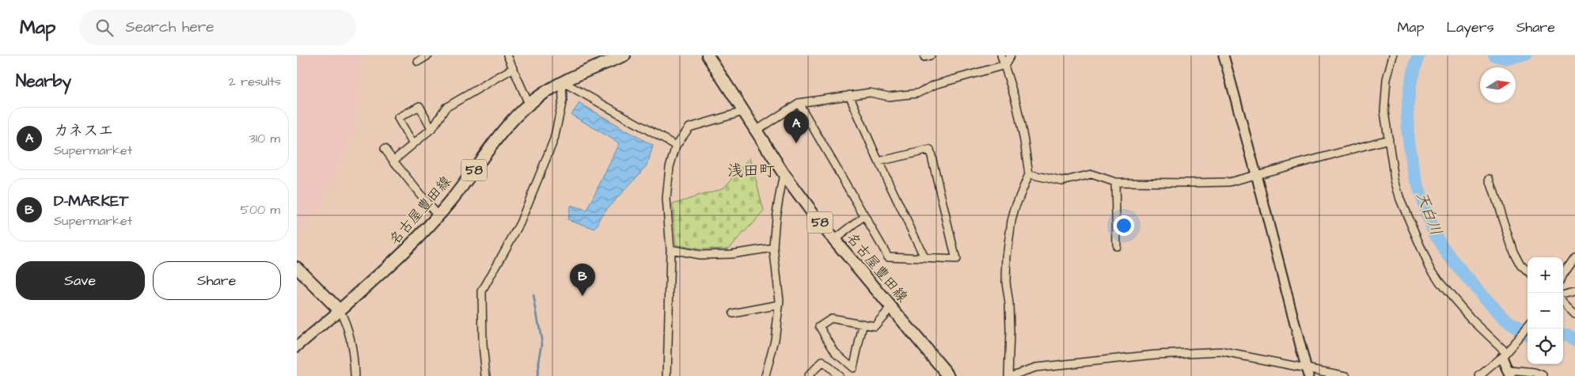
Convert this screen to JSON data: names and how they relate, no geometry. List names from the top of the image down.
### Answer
{
  "streets": {
    "main road": ["58", "名古屋豊田線"]
  },
  "districts": ["浅田町"],
  "water": ["天白川"],
  "north": "right",
  "page": {
    "header": "Map",
    "search": "Search here",
    "nav": ["Map", "Layers", "Share"],
    "heading": ["Nearby", "2 results"],
    "list": [
      {
        "mark": "A",
        "name": "カネスエ",
        "note": "Supermarket",
        "value": "310 m"
      },
      {
        "mark": "B",
        "name": "D-MARKET",
        "note": "Supermarket",
        "value": "500 m"
      }
    ],
    "pins": ["A", "B"],
    "buttons": ["Save", "Share"],
    "map_buttons": ["+", "−"]
  }
}
